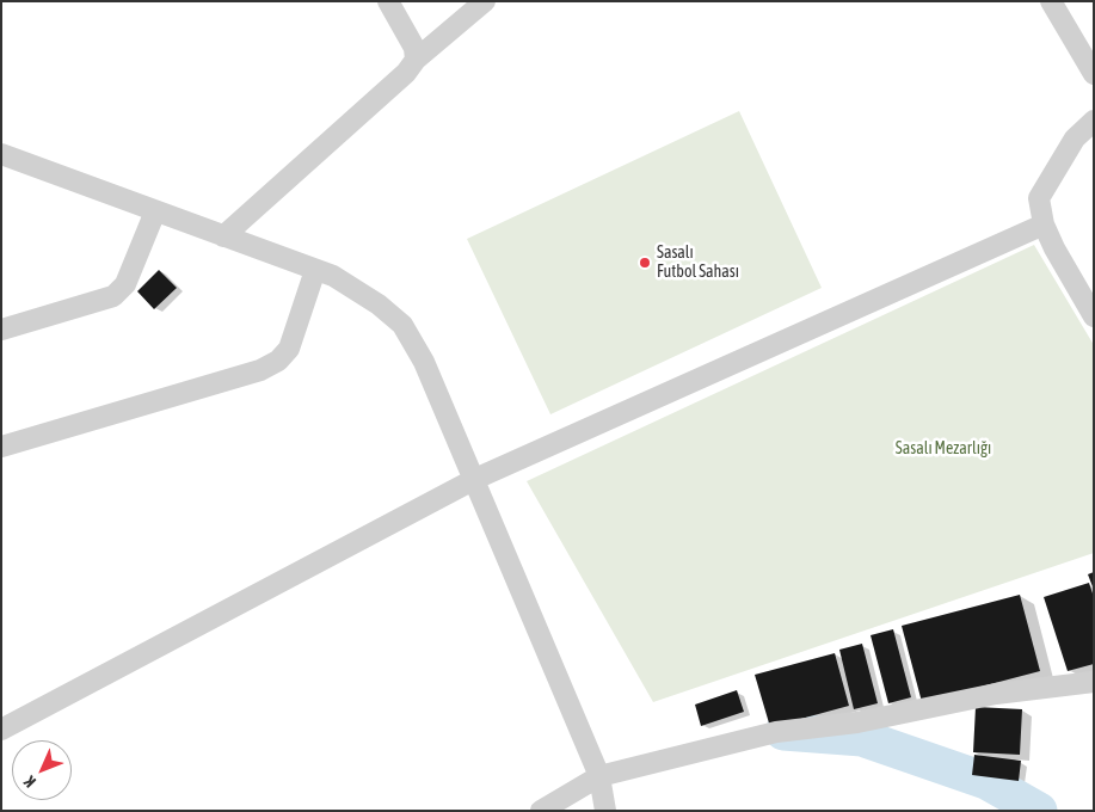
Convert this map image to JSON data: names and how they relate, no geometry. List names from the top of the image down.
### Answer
{
  "parks": ["Sasalı Mezarlığı"],
  "places": ["Sasalı Futbol Sahası"],
  "north": "bottom left"
}
